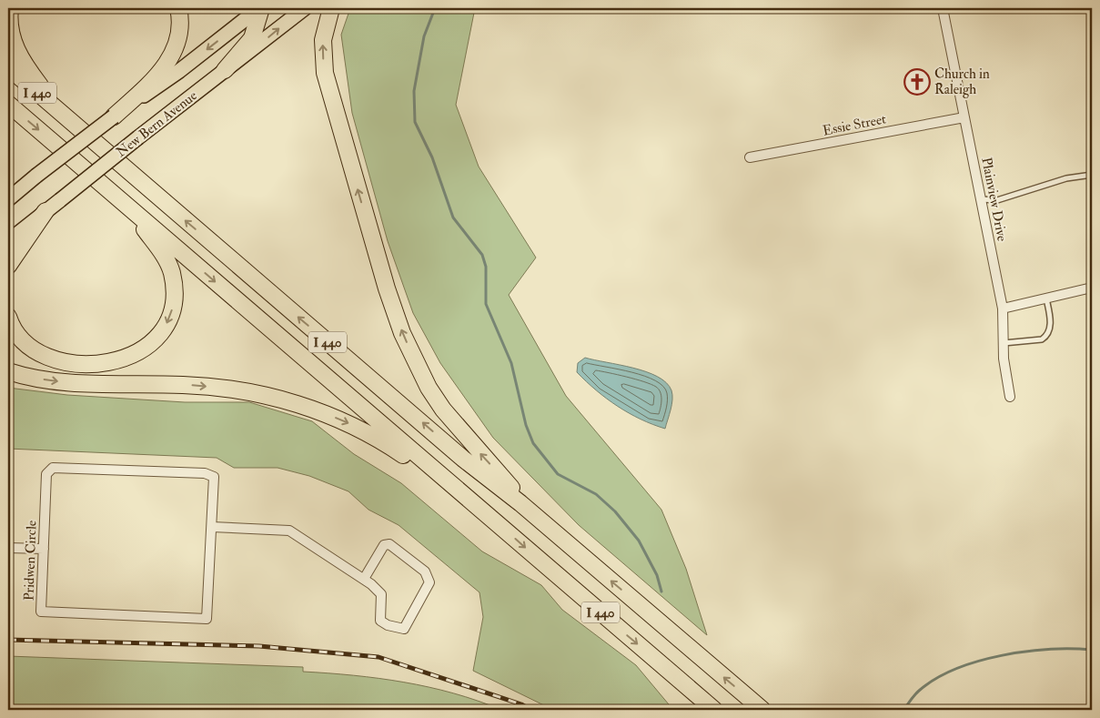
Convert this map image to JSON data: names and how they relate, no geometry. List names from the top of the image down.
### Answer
{
  "streets": {
    "highway": ["I 440"],
    "main road": ["New Bern Avenue"],
    "street": ["Essie Street", "Plainview Drive", "Pridwen Circle"]
  },
  "crossings": [
    ["Essie Street", "Plainview Drive"]
  ],
  "places": {
    "church": ["Church in Raleigh"]
  }
}
